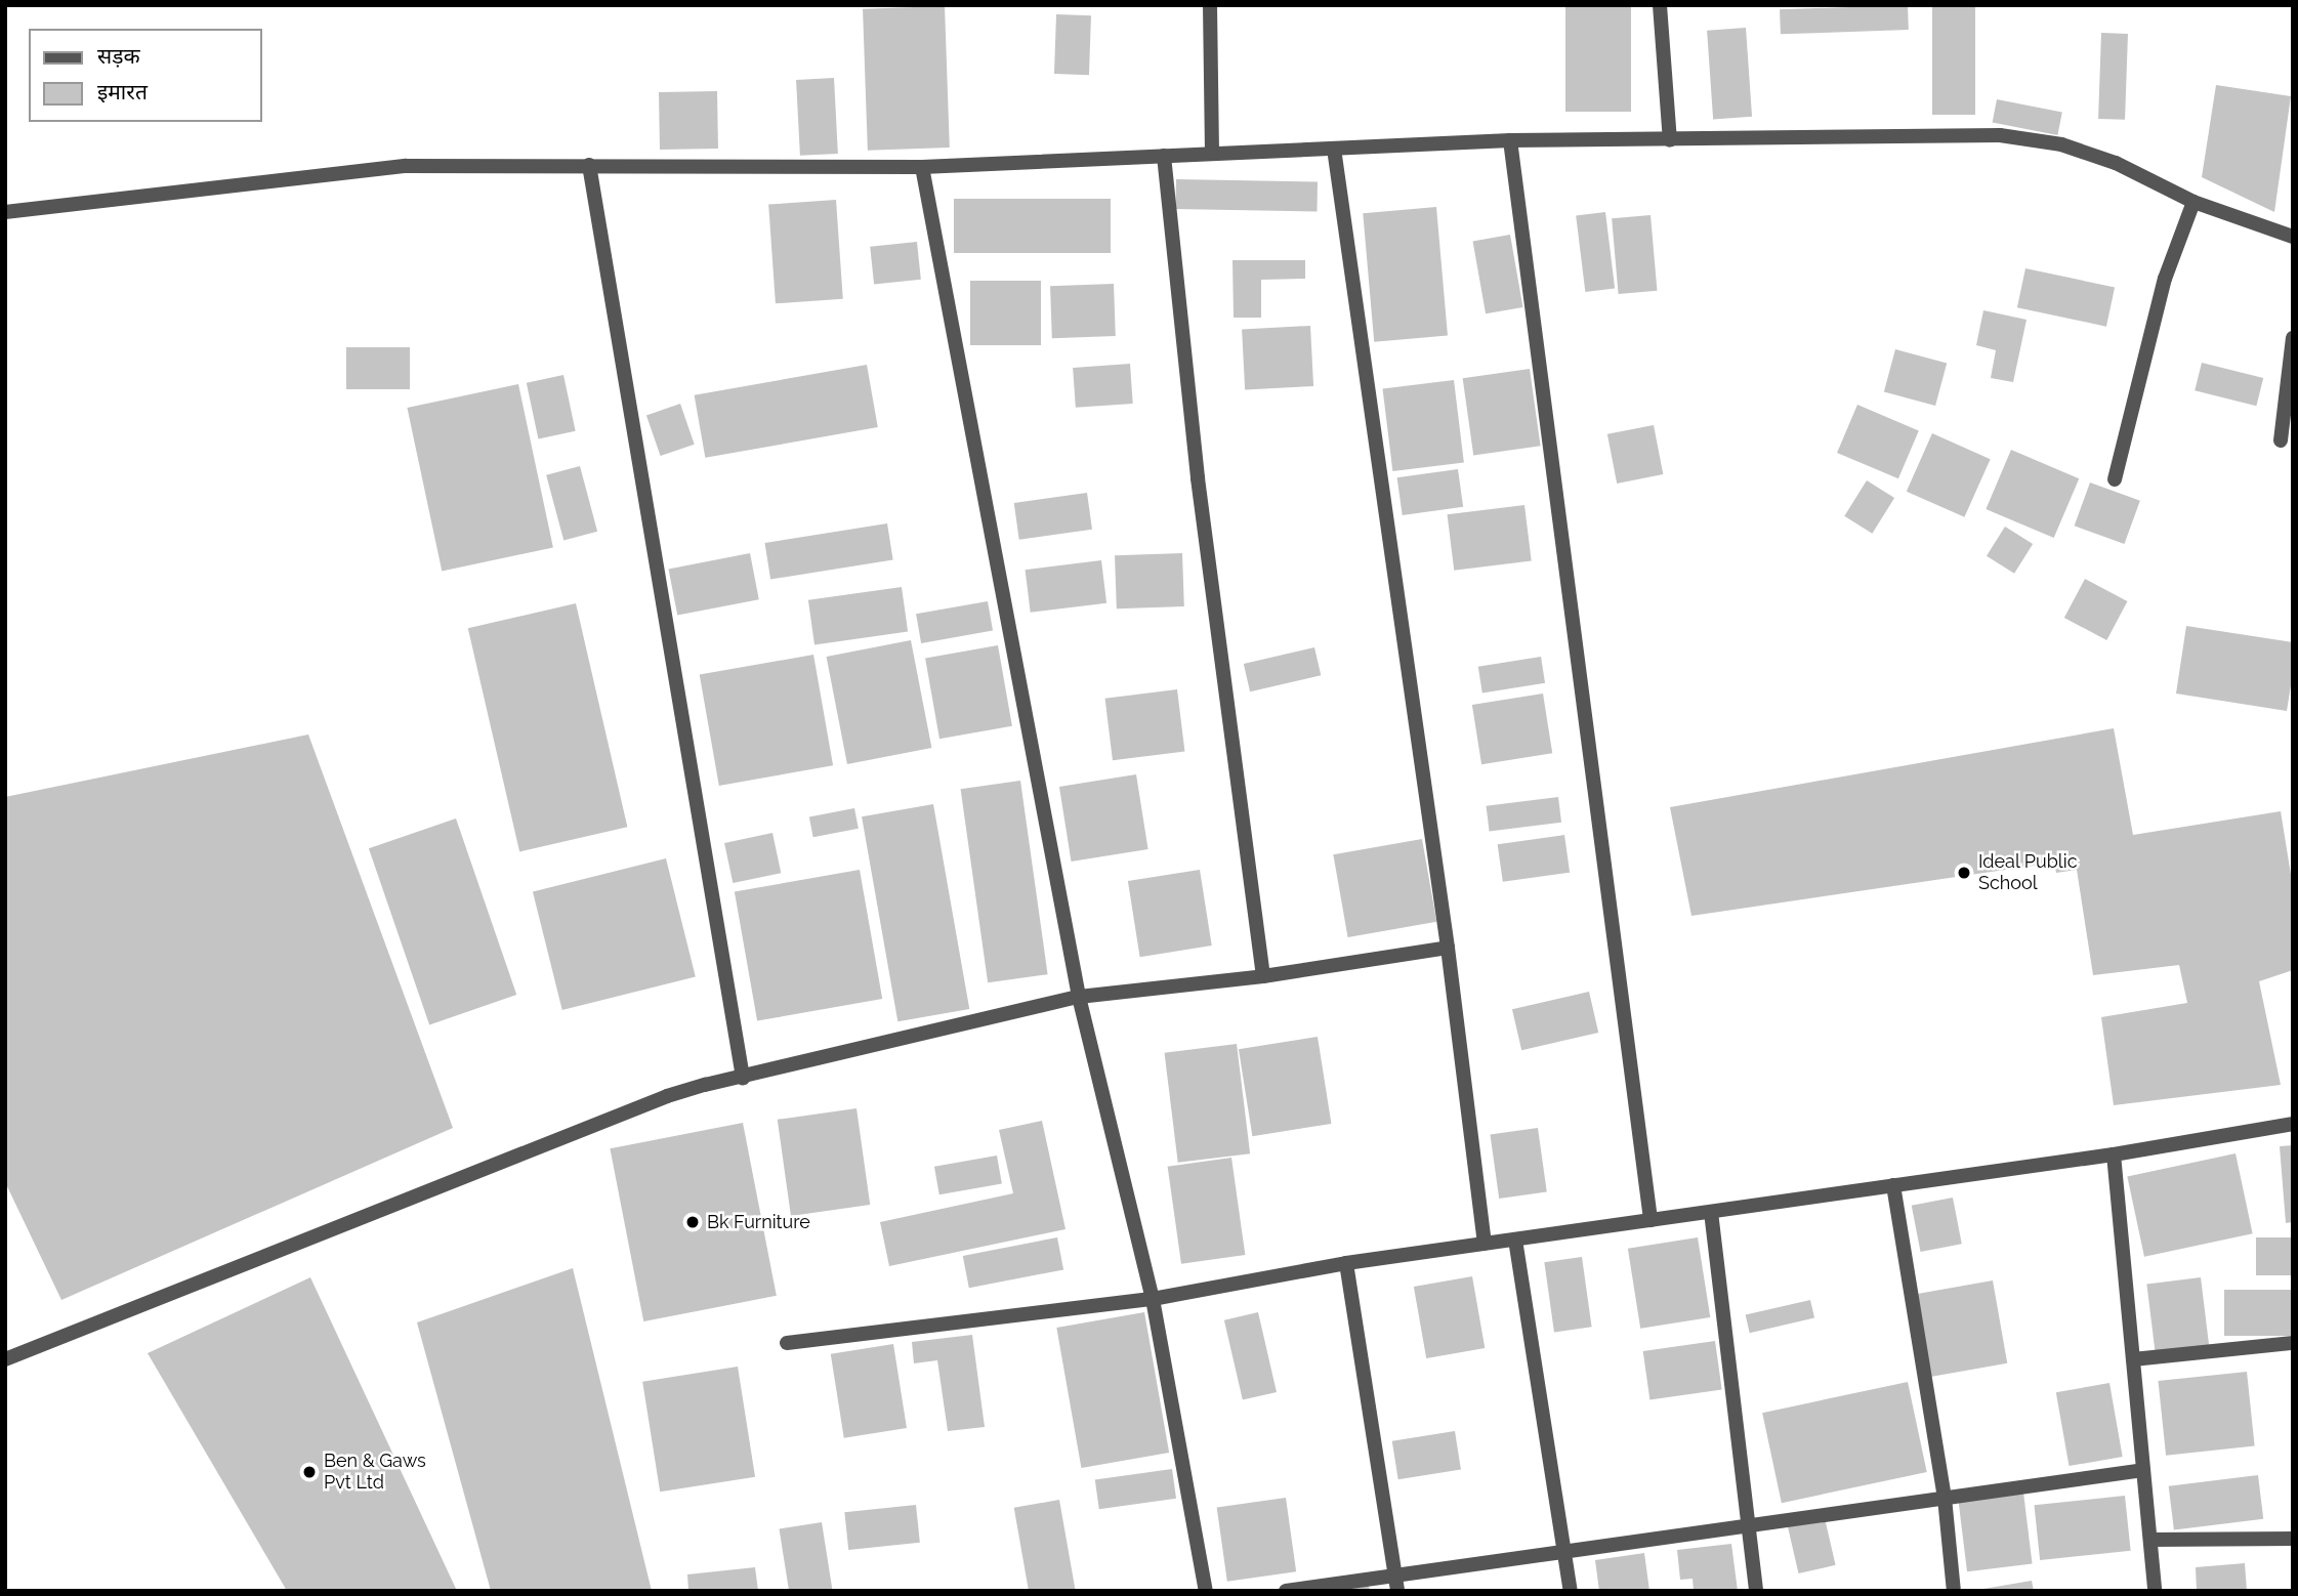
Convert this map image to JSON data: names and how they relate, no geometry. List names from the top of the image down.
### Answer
{
  "places": ["Ideal Public School", "Bk Furniture", "Ben & Gaws Pvt Ltd"],
  "legend": ["सड़क", "इमारत"]
}
